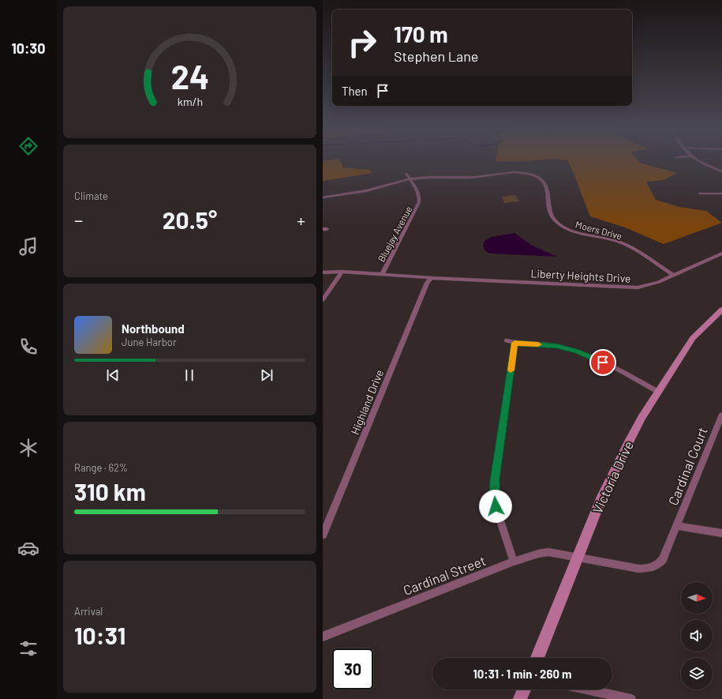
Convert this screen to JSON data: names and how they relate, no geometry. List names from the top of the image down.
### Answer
{
  "streets": {
    "street": [
      "Moers Drive",
      "Bluejay Avenue",
      "Liberty Heights Drive",
      "Highland Drive",
      "Cardinal Court",
      "Victoria Drive",
      "Cardinal Street"
    ]
  },
  "crossings": [
    ["Moers Drive", "Bluejay Avenue"],
    ["Moers Drive", "Liberty Heights Drive"],
    ["Bluejay Avenue", "Liberty Heights Drive"],
    ["Bluejay Avenue", "Highland Drive"],
    ["Liberty Heights Drive", "Highland Drive"],
    ["Cardinal Court", "Victoria Drive"],
    ["Cardinal Court", "Cardinal Street"],
    ["Victoria Drive", "Cardinal Street"]
  ],
  "north": "right",
  "page": {
    "tabs": "10:30",
    "turn": ["170 m", "Stephen Lane"],
    "then": "Then",
    "tile": [
      "Climate",
      ["Range · 62%", "310 km"],
      ["Arrival", "10:31"]
    ],
    "heat": ["−", "20.5°", "+"],
    "song": ["Northbound", "June Harbor"],
    "limit": "30",
    "trip": "10:31 · 1 min · 260 m",
    "gauge": ["24", "km/h"]
  }
}
